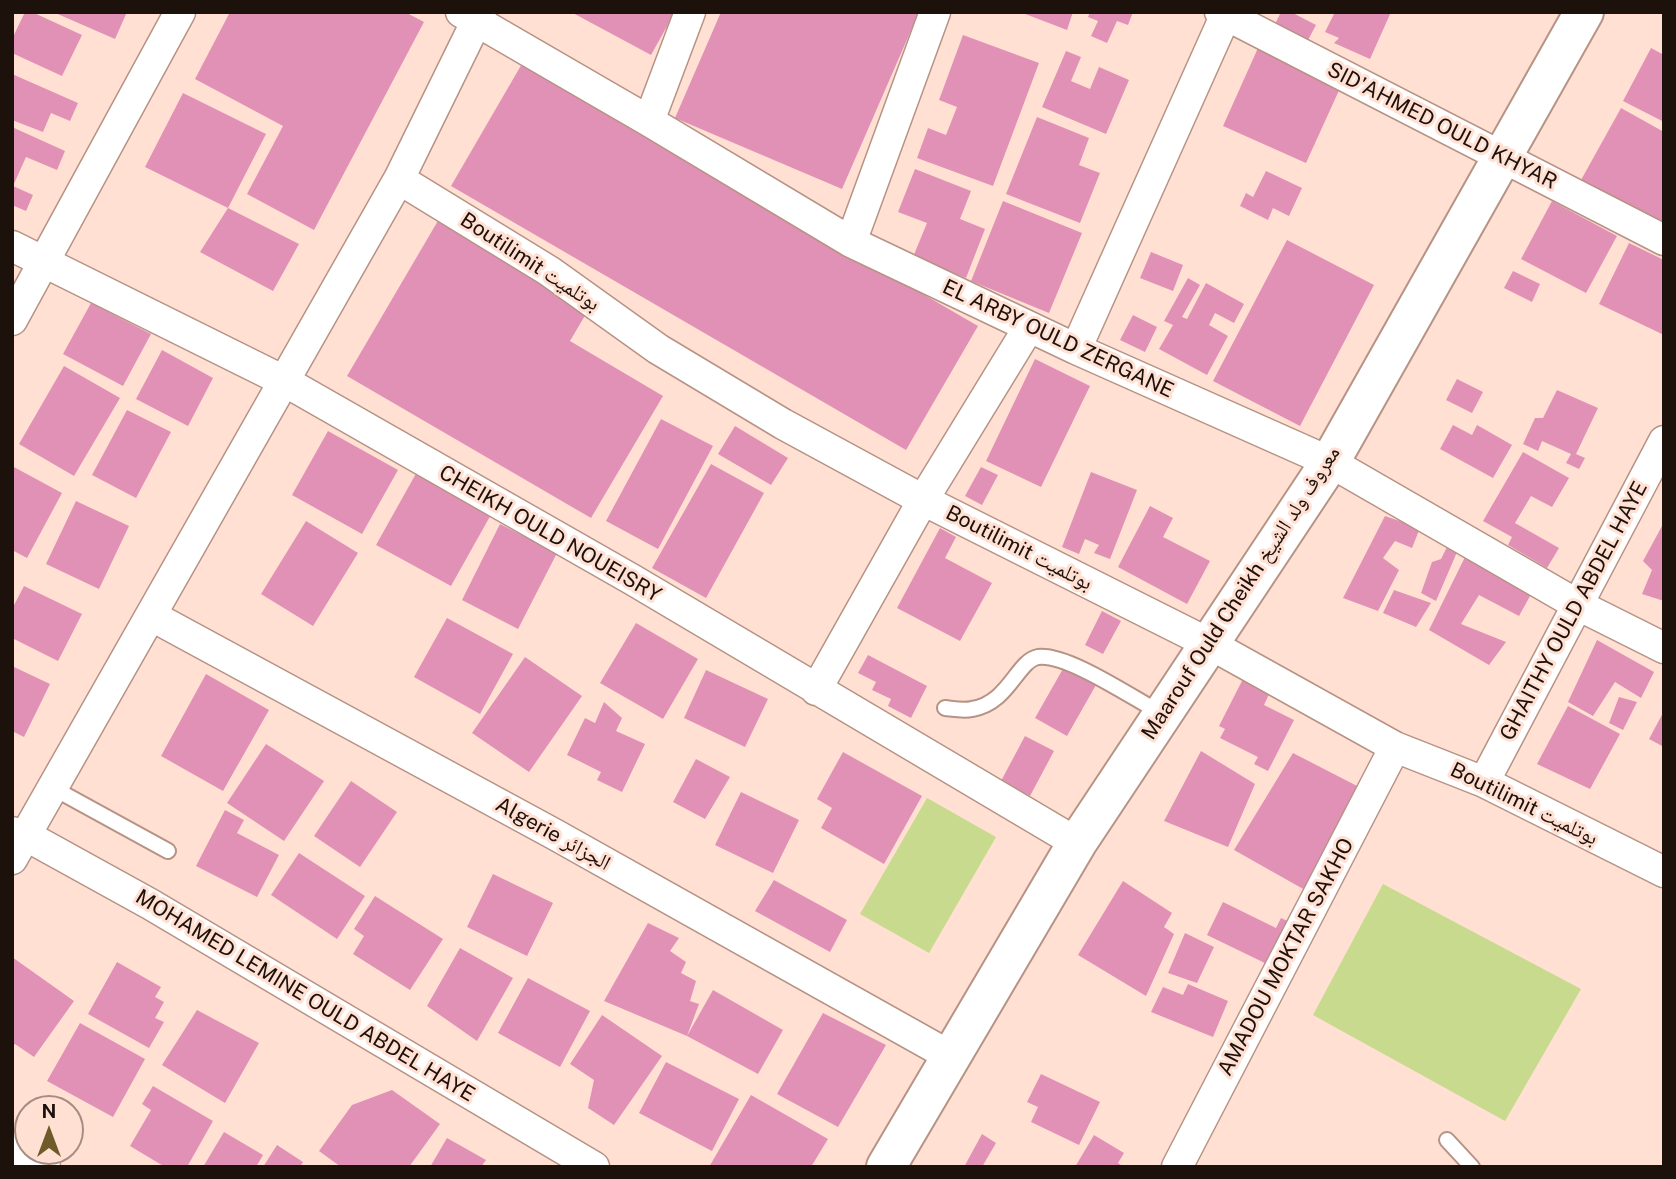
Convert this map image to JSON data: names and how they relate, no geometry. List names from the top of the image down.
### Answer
{
  "streets": {
    "street": [
      "SID'AHMED OULD KHYAR",
      "Boutilimit بوتلميت",
      "EL ARBY OULD ZERGANE",
      "CHEIKH OULD NOUEISRY",
      "Maarouf Ould Cheikh معروف ولد الشيخ",
      "GHAITHY OULD ABDEL HAYE",
      "Algerie الجزائر",
      "AMADOU MOKTAR SAKHO",
      "MOHAMED LEMINE OULD ABDEL HAYE"
    ]
  },
  "crossings": [
    ["SID'AHMED OULD KHYAR", "Maarouf Ould Cheikh معروف ولد الشيخ"],
    ["Boutilimit بوتلميت", "Maarouf Ould Cheikh معروف ولد الشيخ"],
    ["Boutilimit بوتلميت", "GHAITHY OULD ABDEL HAYE"],
    ["Boutilimit بوتلميت", "AMADOU MOKTAR SAKHO"],
    ["EL ARBY OULD ZERGANE", "Maarouf Ould Cheikh معروف ولد الشيخ"],
    ["EL ARBY OULD ZERGANE", "GHAITHY OULD ABDEL HAYE"],
    ["CHEIKH OULD NOUEISRY", "Maarouf Ould Cheikh معروف ولد الشيخ"],
    ["Maarouf Ould Cheikh معروف ولد الشيخ", "Algerie الجزائر"]
  ],
  "north": "top"
}
